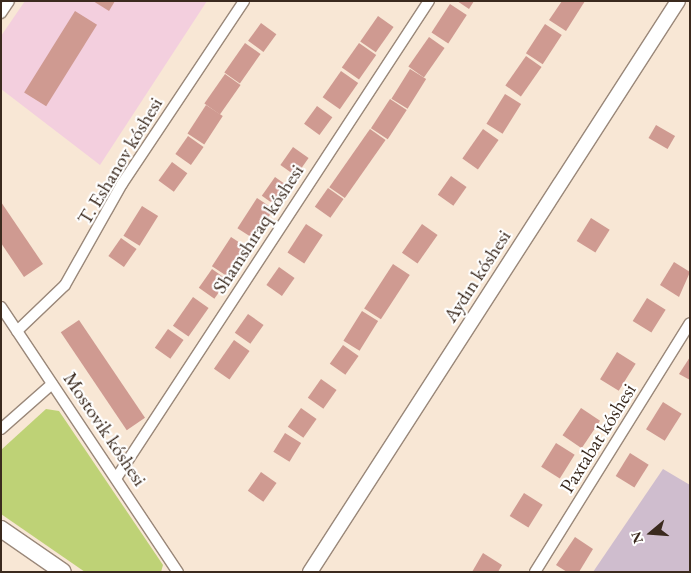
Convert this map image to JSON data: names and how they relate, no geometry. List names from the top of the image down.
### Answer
{
  "streets": {
    "street": [
      "T. Eshanov kóshesi",
      "Shamshıraq kóshesi",
      "Aydın kóshesi",
      "Mostovik kóshesi",
      "Paxtabat kóshesi"
    ]
  },
  "crossings": [
    ["T. Eshanov kóshesi", "Mostovik kóshesi"],
    ["Shamshıraq kóshesi", "Mostovik kóshesi"]
  ],
  "north": "left"
}
